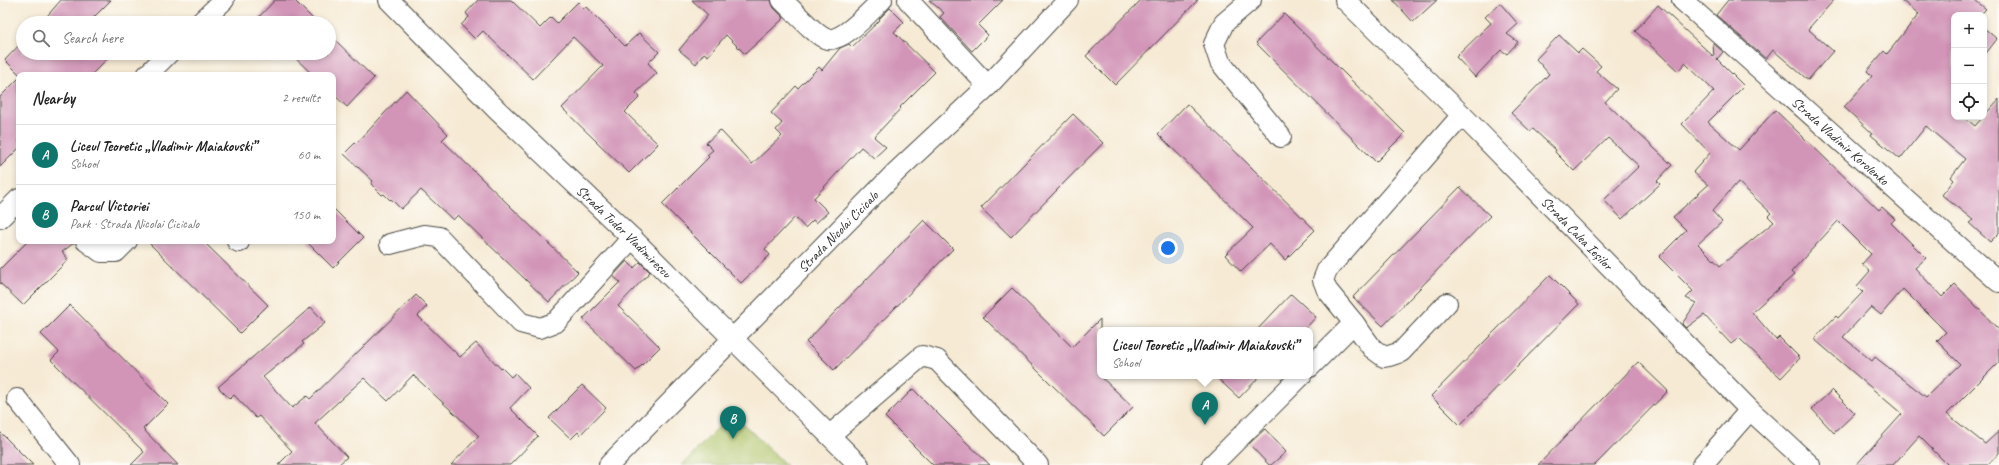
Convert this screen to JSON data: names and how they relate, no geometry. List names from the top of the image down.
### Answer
{
  "streets": {
    "street": [
      "Strada Vladimir Korolenko",
      "Strada Tudor Vladimirescu",
      "Strada Nicolai Cicicalo",
      "Strada Calea Ieșilor"
    ]
  },
  "crossings": [
    ["Strada Tudor Vladimirescu", "Strada Nicolai Cicicalo"]
  ],
  "page": {
    "map_buttons": ["+", "−"],
    "search": "Search here",
    "heading": ["Nearby", "2 results"],
    "list": [
      {
        "mark": "A",
        "name": "Liceul Teoretic „Vladimir Maiakovski”",
        "note": "School",
        "value": "60 m"
      },
      {
        "mark": "B",
        "name": "Parcul Victoriei",
        "note": "Park · Strada Nicolai Cicicalo",
        "value": "150 m"
      }
    ],
    "popup": ["Liceul Teoretic „Vladimir Maiakovski”", "School"],
    "pins": ["A", "B"]
  }
}
